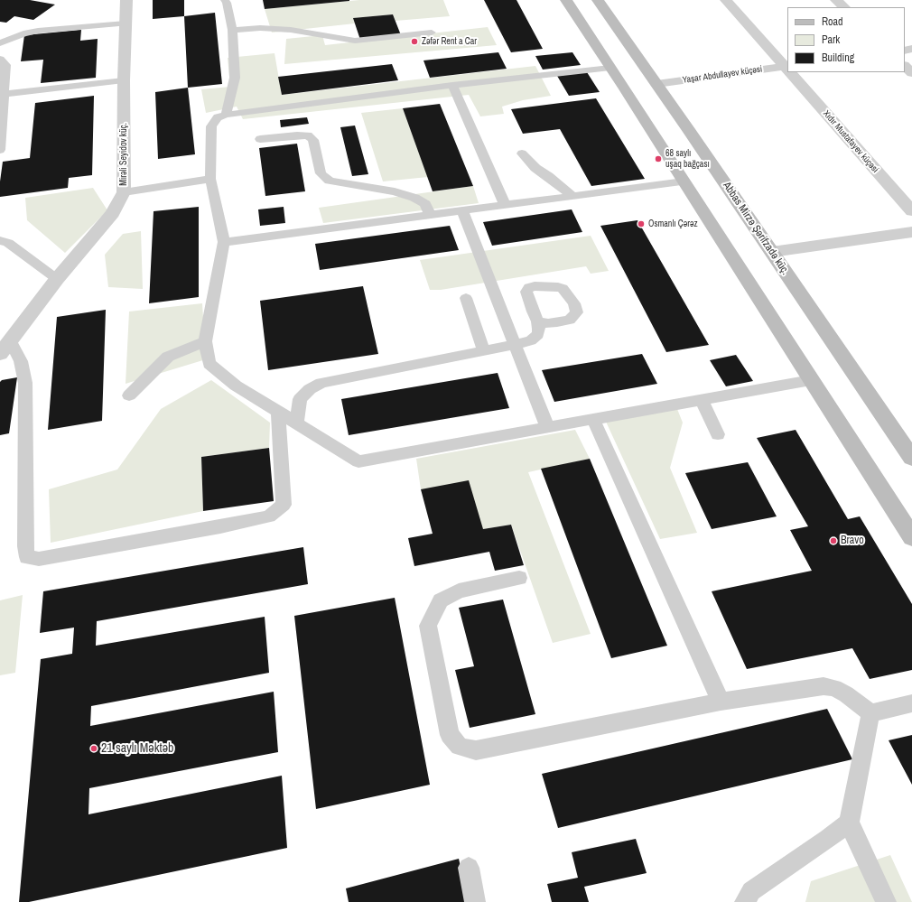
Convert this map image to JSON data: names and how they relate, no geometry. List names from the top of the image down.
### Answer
{
  "streets": {
    "main road": ["Abbas Mirzə Şərifzadə küç."],
    "street": ["Yaşar Abdullayev küçəsi", "Xıdır Mustafayev küçəsi", "Mirəli Seyidov küç."]
  },
  "crossings": [
    ["Yaşar Abdullayev küçəsi", "Xıdır Mustafayev küçəsi"],
    ["Yaşar Abdullayev küçəsi", "Abbas Mirzə Şərifzadə küç."]
  ],
  "places": [
    "Zəfər Rent a Car",
    "68 saylı uşaq bağçası",
    "Osmanlı Çərəz",
    "Bravo",
    "21 saylı Məktəb"
  ],
  "legend": ["Road", "Park", "Building"]
}
